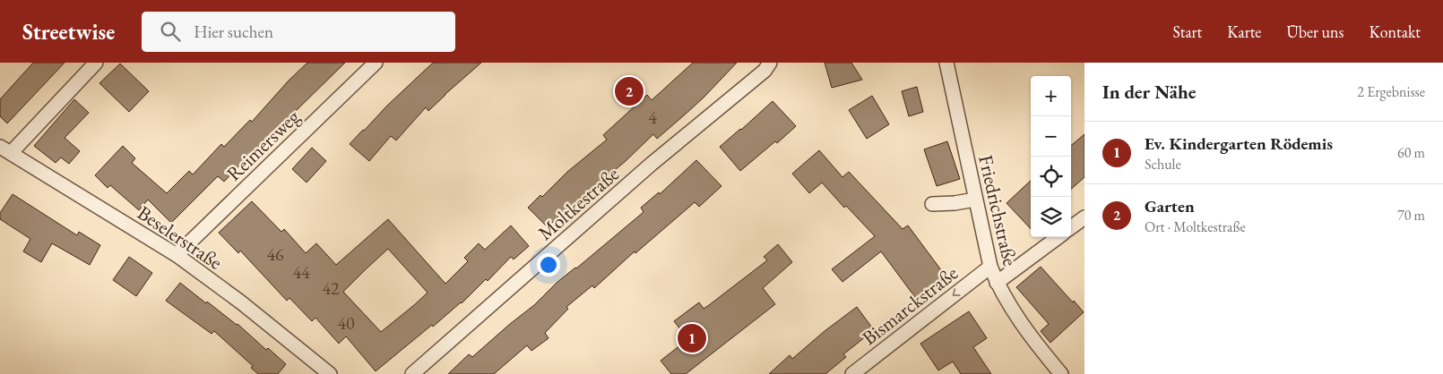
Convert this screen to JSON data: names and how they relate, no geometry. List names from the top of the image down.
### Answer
{
  "streets": {
    "street": [
      "Reimersweg",
      "Moltkestraße",
      "Friedrichstraße",
      "Beselerstraße",
      "Bismarckstraße"
    ]
  },
  "crossings": [
    ["Reimersweg", "Beselerstraße"],
    ["Friedrichstraße", "Bismarckstraße"]
  ],
  "one_way": ["Bismarckstraße"],
  "house_numbers": [
    "4",
    "46",
    "44",
    "42",
    "40"
  ],
  "page": {
    "header": "Streetwise",
    "search": "Hier suchen",
    "nav": [
      "Start",
      "Karte",
      "Über uns",
      "Kontakt"
    ],
    "heading": ["In der Nähe", "2 Ergebnisse"],
    "pins": ["2", "1"],
    "map_buttons": ["+", "−"],
    "list": [
      {
        "mark": "1",
        "name": "Ev. Kindergarten Rödemis",
        "note": "Schule",
        "value": "60 m"
      },
      {
        "mark": "2",
        "name": "Garten",
        "note": "Ort · Moltkestraße",
        "value": "70 m"
      }
    ]
  }
}
